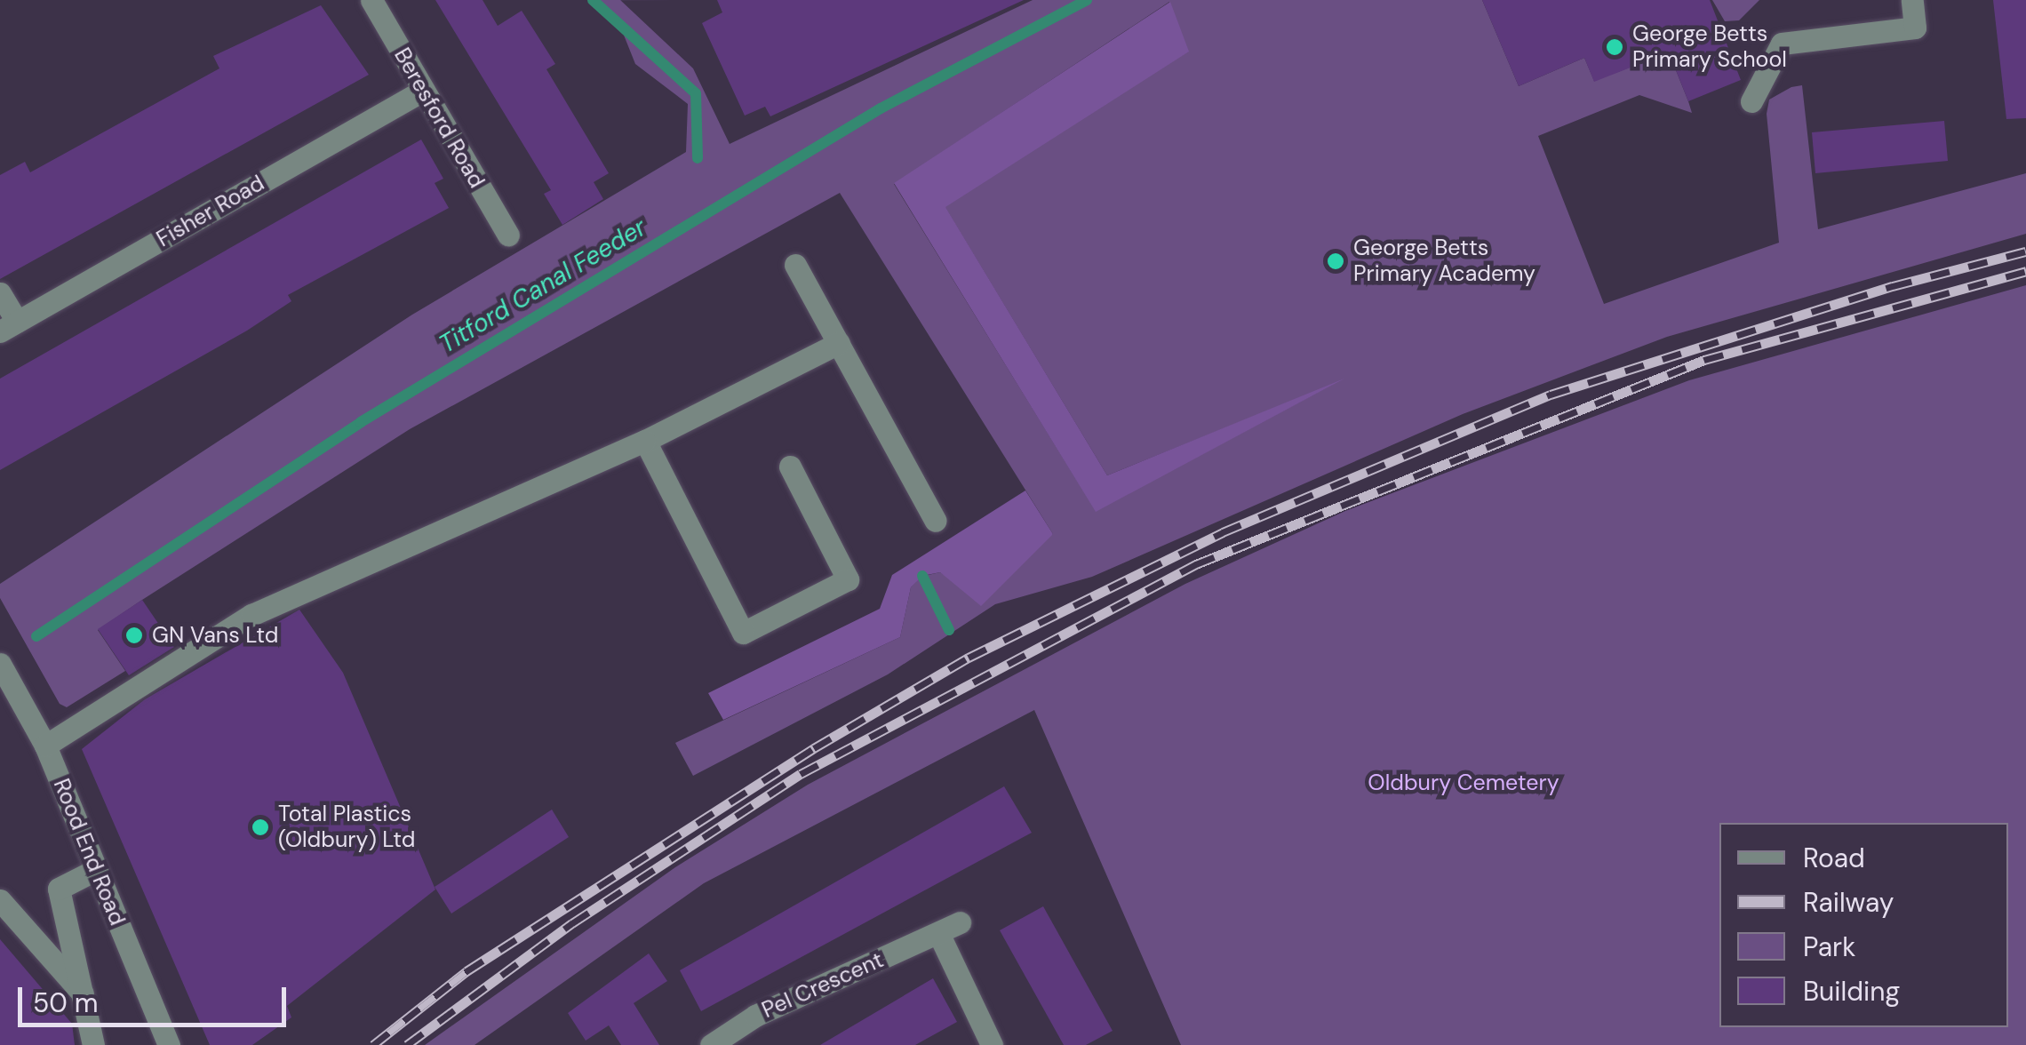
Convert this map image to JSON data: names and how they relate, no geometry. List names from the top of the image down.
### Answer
{
  "streets": {
    "street": [
      "Beresford Road",
      "Fisher Road",
      "Rood End Road",
      "Pel Crescent"
    ]
  },
  "crossings": [
    ["Beresford Road", "Fisher Road"]
  ],
  "water": ["Titford Canal Feeder"],
  "parks": ["Oldbury Cemetery"],
  "places": [
    "George Betts Primary School",
    "George Betts Primary Academy",
    "GN Vans Ltd",
    "Total Plastics (Oldbury) Ltd"
  ],
  "legend": [
    "Road",
    "Railway",
    "Park",
    "Building"
  ],
  "scale_bar": "50 m"
}
